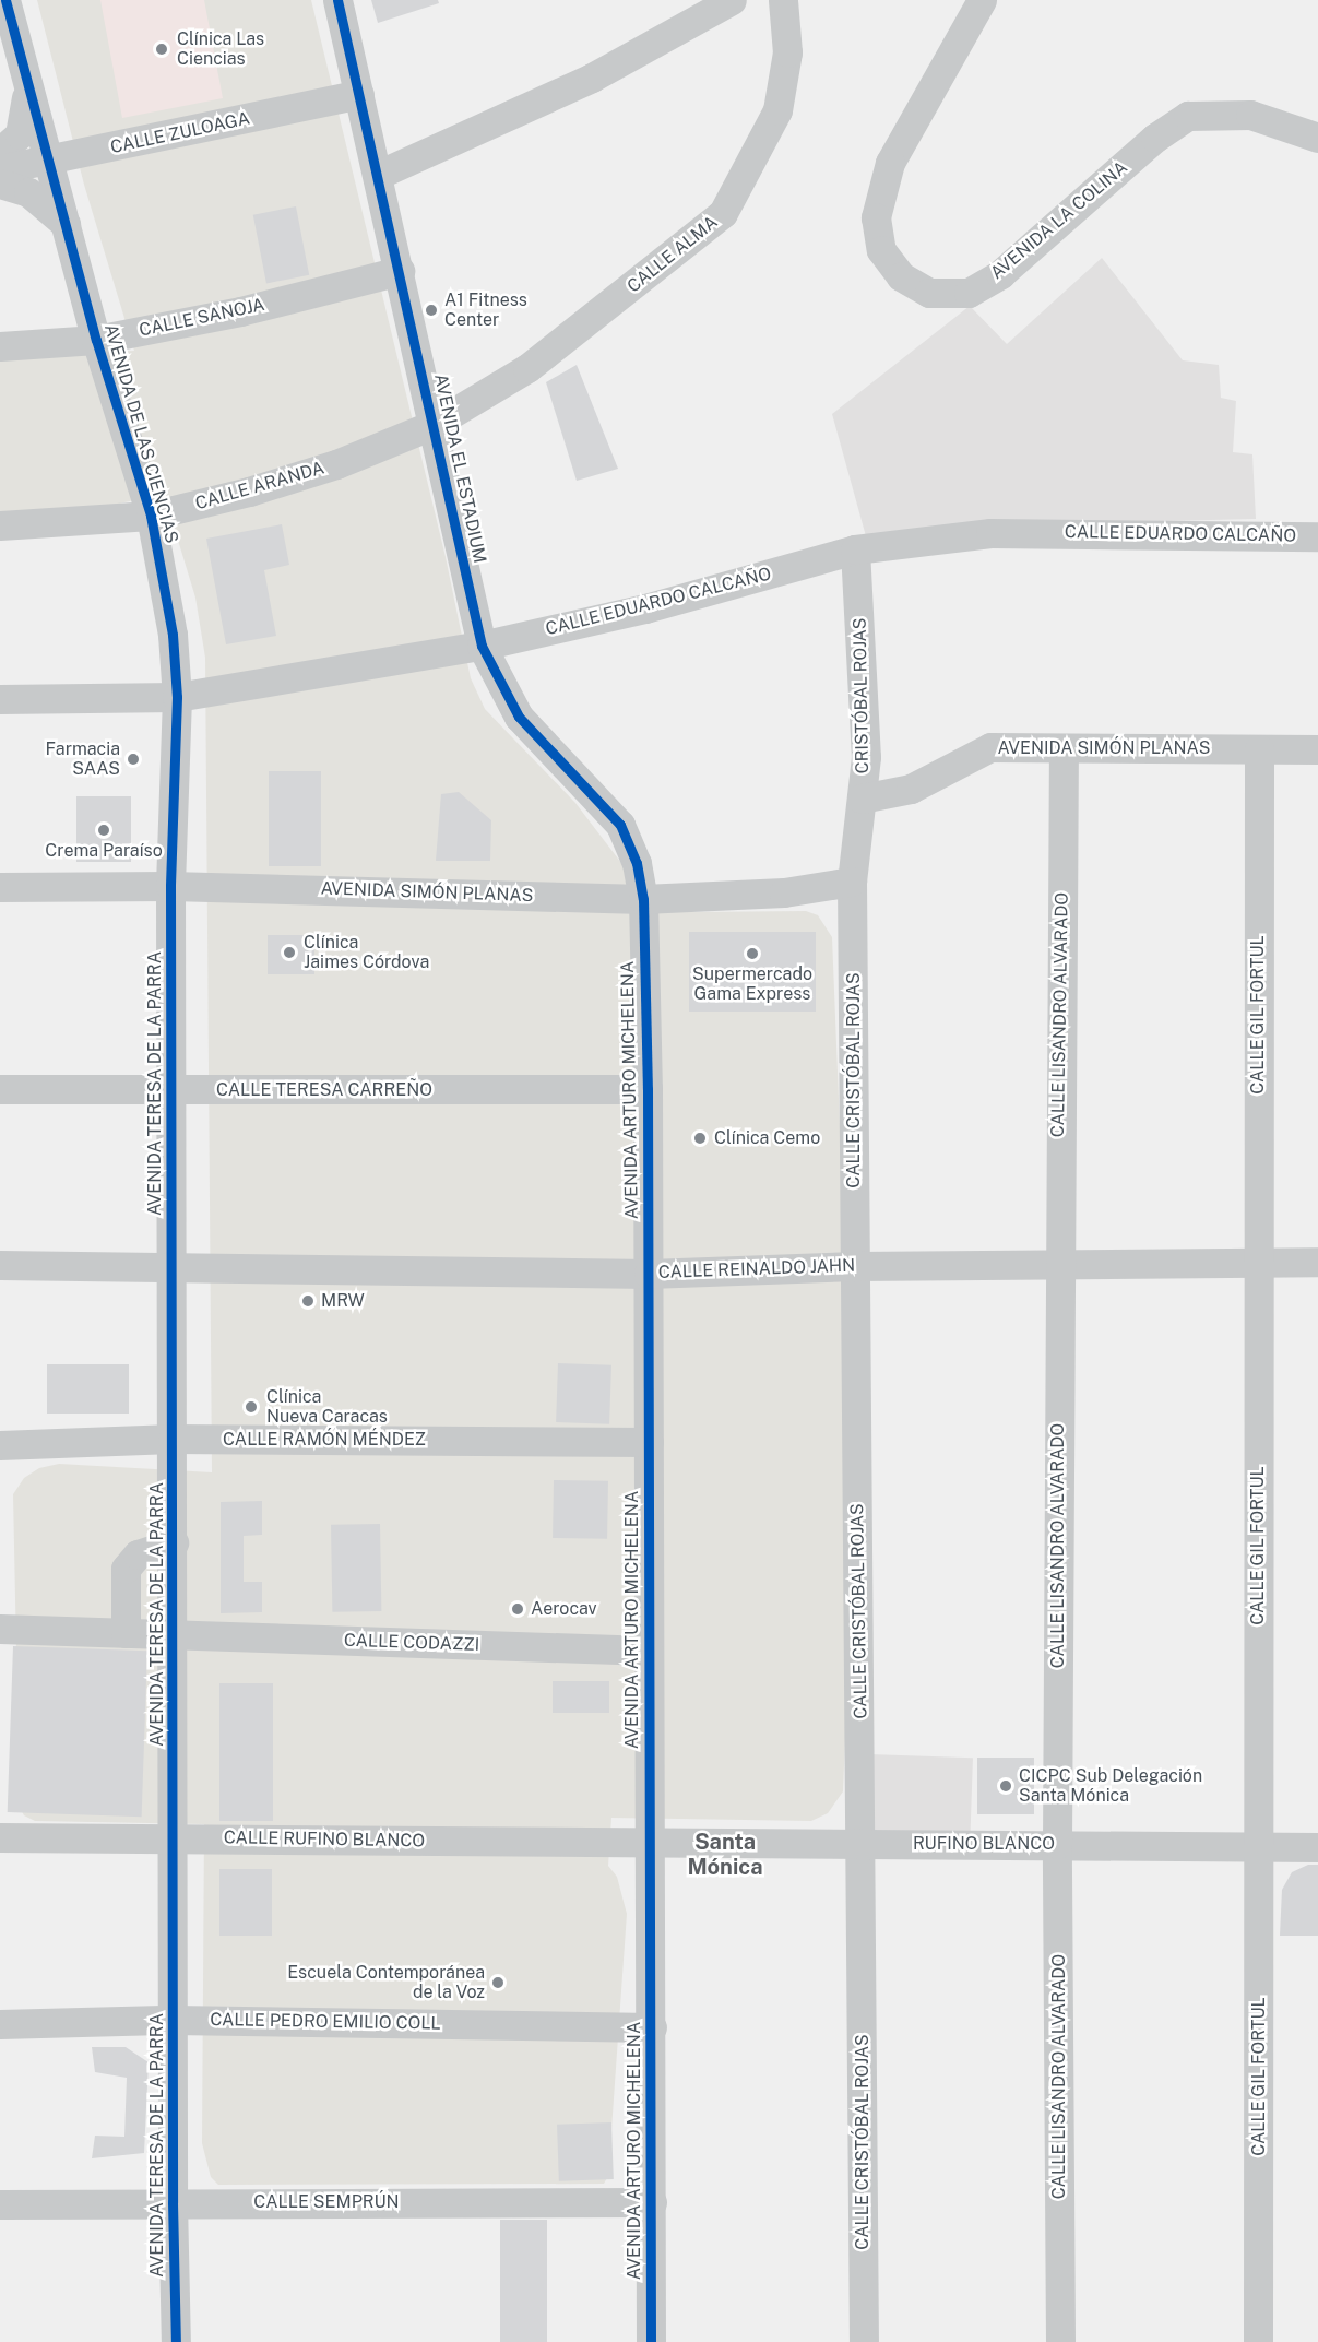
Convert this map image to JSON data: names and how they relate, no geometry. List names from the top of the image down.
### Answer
{
  "streets": {
    "street": [
      "CALLE ZULOAGA",
      "AVENIDA LA COLINA",
      "CALLE ALMA",
      "CALLE SANOJA",
      "AVENIDA DE LAS CIENCIAS",
      "AVENIDA EL ESTADIUM",
      "CALLE ARANDA",
      "CALLE EDUARDO CALCAÑO",
      "CRISTÓBAL ROJAS",
      "AVENIDA SIMÓN PLANAS",
      "CALLE LISANDRO ALVARADO",
      "CALLE GIL FORTUL",
      "CALLE CRISTÓBAL ROJAS",
      "AVENIDA TERESA DE LA PARRA",
      "CALLE TERESA CARREÑO",
      "AVENIDA ARTURO MICHELENA",
      "CALLE REINALDO JAHN",
      "CALLE RAMÓN MÉNDEZ",
      "CALLE CODAZZI",
      "CALLE RUFINO BLANCO",
      "RUFINO BLANCO",
      "CALLE PEDRO EMILIO COLL",
      "CALLE SEMPRÚN"
    ]
  },
  "crossings": [
    ["CALLE ZULOAGA", "AVENIDA DE LAS CIENCIAS"],
    ["CALLE ZULOAGA", "AVENIDA EL ESTADIUM"],
    ["CALLE ALMA", "AVENIDA EL ESTADIUM"],
    ["CALLE ALMA", "CALLE ARANDA"],
    ["CALLE SANOJA", "AVENIDA DE LAS CIENCIAS"],
    ["CALLE SANOJA", "AVENIDA EL ESTADIUM"],
    ["AVENIDA DE LAS CIENCIAS", "CALLE ARANDA"],
    ["AVENIDA DE LAS CIENCIAS", "CALLE EDUARDO CALCAÑO"],
    ["AVENIDA DE LAS CIENCIAS", "AVENIDA SIMÓN PLANAS"],
    ["AVENIDA DE LAS CIENCIAS", "AVENIDA TERESA DE LA PARRA"],
    ["AVENIDA EL ESTADIUM", "CALLE ARANDA"],
    ["AVENIDA EL ESTADIUM", "CALLE EDUARDO CALCAÑO"],
    ["AVENIDA EL ESTADIUM", "AVENIDA SIMÓN PLANAS"],
    ["AVENIDA EL ESTADIUM", "AVENIDA ARTURO MICHELENA"],
    ["CALLE EDUARDO CALCAÑO", "CRISTÓBAL ROJAS"],
    ["CRISTÓBAL ROJAS", "AVENIDA SIMÓN PLANAS"],
    ["CRISTÓBAL ROJAS", "CALLE CRISTÓBAL ROJAS"],
    ["AVENIDA SIMÓN PLANAS", "CALLE LISANDRO ALVARADO"],
    ["AVENIDA SIMÓN PLANAS", "CALLE GIL FORTUL"],
    ["AVENIDA SIMÓN PLANAS", "CALLE CRISTÓBAL ROJAS"],
    ["AVENIDA SIMÓN PLANAS", "AVENIDA TERESA DE LA PARRA"],
    ["AVENIDA SIMÓN PLANAS", "AVENIDA ARTURO MICHELENA"],
    ["CALLE LISANDRO ALVARADO", "CALLE REINALDO JAHN"],
    ["CALLE LISANDRO ALVARADO", "RUFINO BLANCO"],
    ["CALLE GIL FORTUL", "CALLE REINALDO JAHN"],
    ["CALLE GIL FORTUL", "RUFINO BLANCO"],
    ["CALLE CRISTÓBAL ROJAS", "CALLE REINALDO JAHN"],
    ["CALLE CRISTÓBAL ROJAS", "RUFINO BLANCO"],
    ["AVENIDA TERESA DE LA PARRA", "CALLE TERESA CARREÑO"],
    ["AVENIDA TERESA DE LA PARRA", "CALLE REINALDO JAHN"],
    ["AVENIDA TERESA DE LA PARRA", "CALLE RAMÓN MÉNDEZ"],
    ["AVENIDA TERESA DE LA PARRA", "CALLE CODAZZI"],
    ["AVENIDA TERESA DE LA PARRA", "CALLE RUFINO BLANCO"],
    ["AVENIDA TERESA DE LA PARRA", "CALLE PEDRO EMILIO COLL"],
    ["AVENIDA TERESA DE LA PARRA", "CALLE SEMPRÚN"],
    ["CALLE TERESA CARREÑO", "AVENIDA ARTURO MICHELENA"],
    ["AVENIDA ARTURO MICHELENA", "CALLE REINALDO JAHN"],
    ["AVENIDA ARTURO MICHELENA", "CALLE RAMÓN MÉNDEZ"],
    ["AVENIDA ARTURO MICHELENA", "CALLE CODAZZI"],
    ["AVENIDA ARTURO MICHELENA", "CALLE RUFINO BLANCO"],
    ["AVENIDA ARTURO MICHELENA", "RUFINO BLANCO"],
    ["AVENIDA ARTURO MICHELENA", "CALLE PEDRO EMILIO COLL"],
    ["AVENIDA ARTURO MICHELENA", "CALLE SEMPRÚN"],
    ["CALLE RUFINO BLANCO", "RUFINO BLANCO"]
  ],
  "districts": ["Santa Mónica"],
  "places": [
    "Clínica Las Ciencias",
    "A1 Fitness Center",
    "Farmacia SAAS",
    "Crema Paraíso",
    "Clínica Jaimes Córdova",
    "Supermercado Gama Express",
    "Clínica Cemo",
    "MRW",
    "Clínica Nueva Caracas",
    "Aerocav",
    "CICPC Sub Delegación Santa Mónica",
    "Escuela Contemporánea de la Voz"
  ]
}
